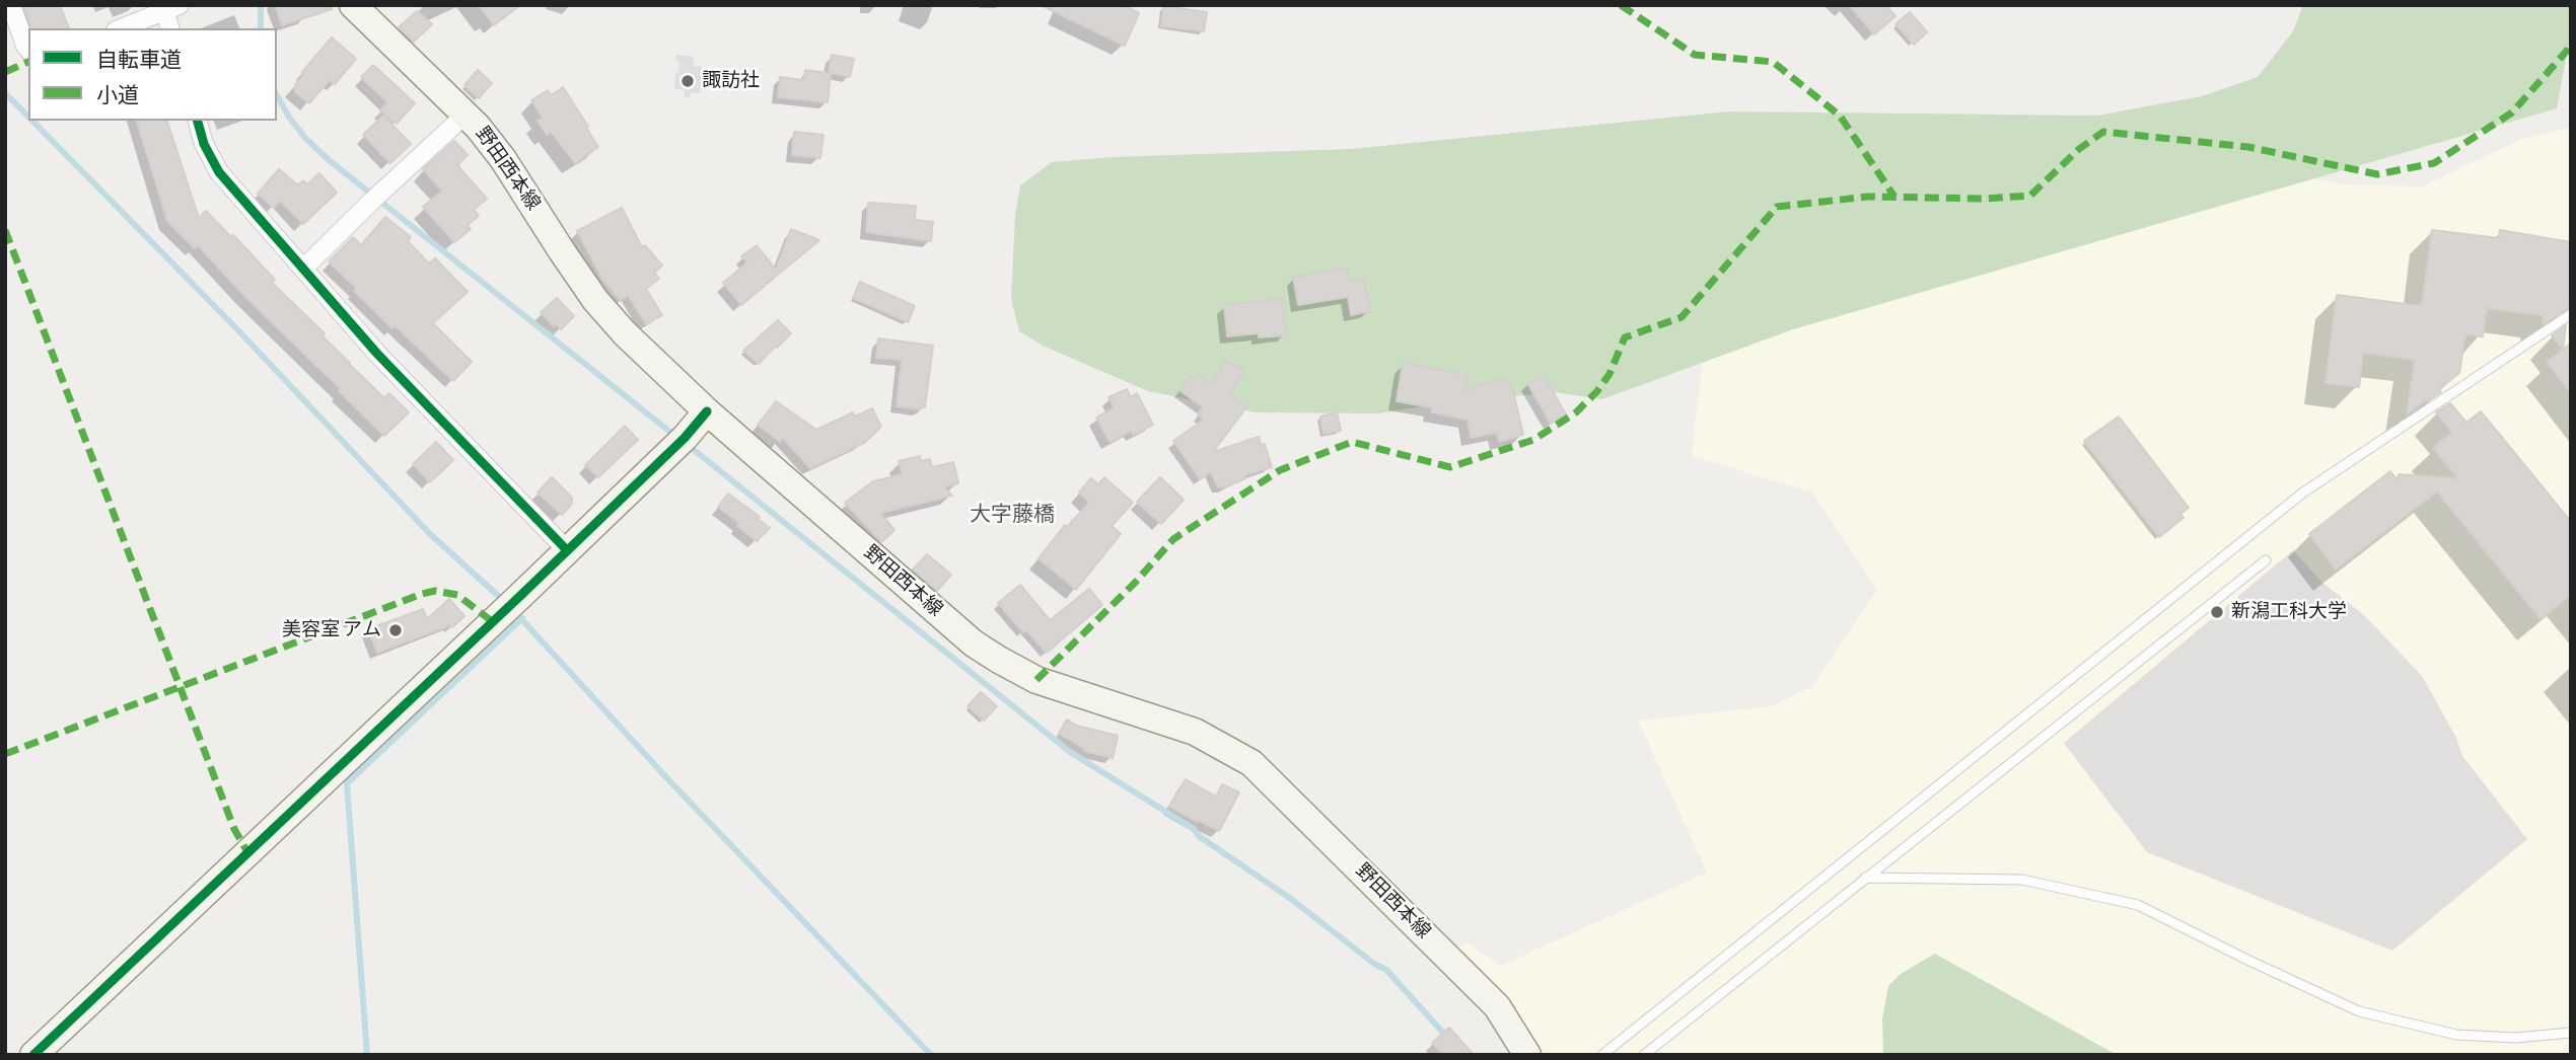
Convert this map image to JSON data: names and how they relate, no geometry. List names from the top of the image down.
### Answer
{
  "streets": {
    "main road": ["野田西本線"]
  },
  "districts": ["大字藤橋"],
  "places": ["諏訪社", "新潟工科大学", "美容室 アム"],
  "legend": ["自転車道", "小道"]
}
